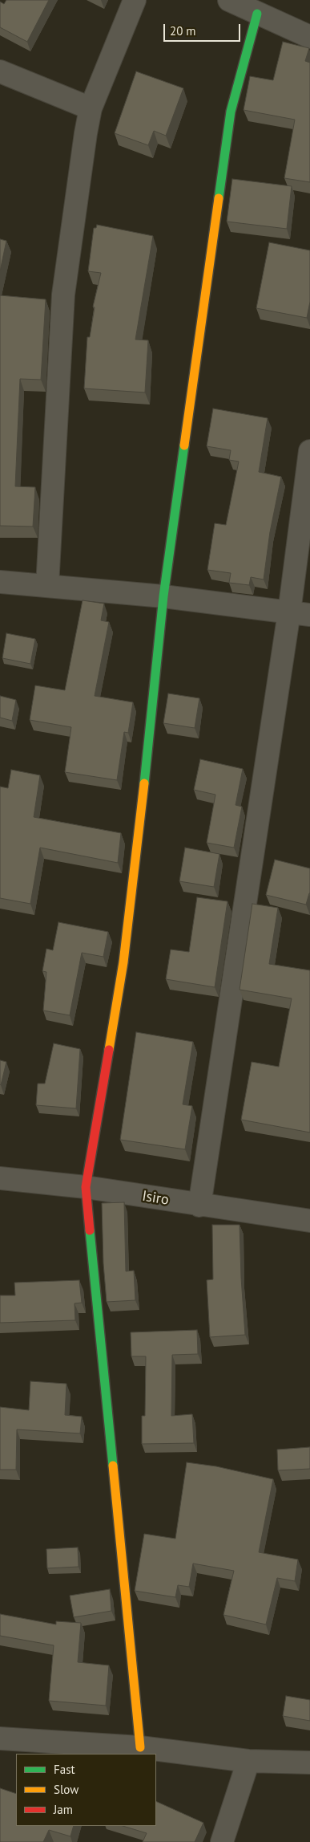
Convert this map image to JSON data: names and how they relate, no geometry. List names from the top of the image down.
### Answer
{
  "streets": {
    "street": ["Isiro"]
  },
  "legend": ["Fast", "Slow", "Jam"],
  "scale_bar": "20 m"
}
